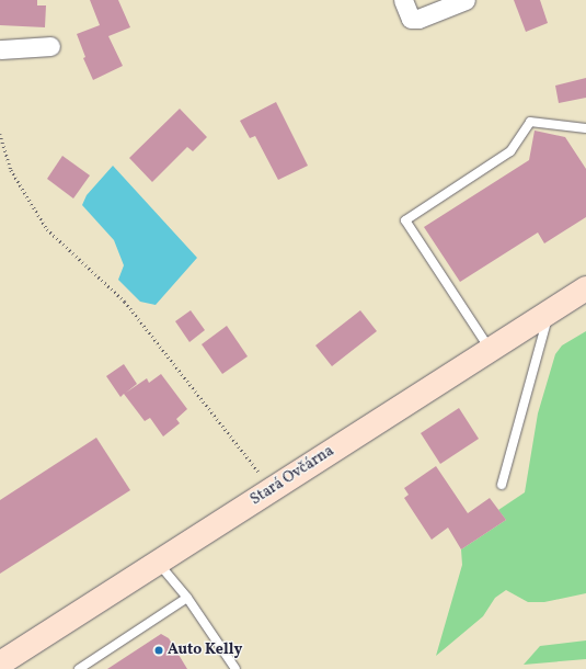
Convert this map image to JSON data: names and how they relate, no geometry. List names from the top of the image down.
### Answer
{
  "streets": {
    "main road": ["Stará Ovčárna"]
  },
  "places": ["Auto Kelly"]
}
